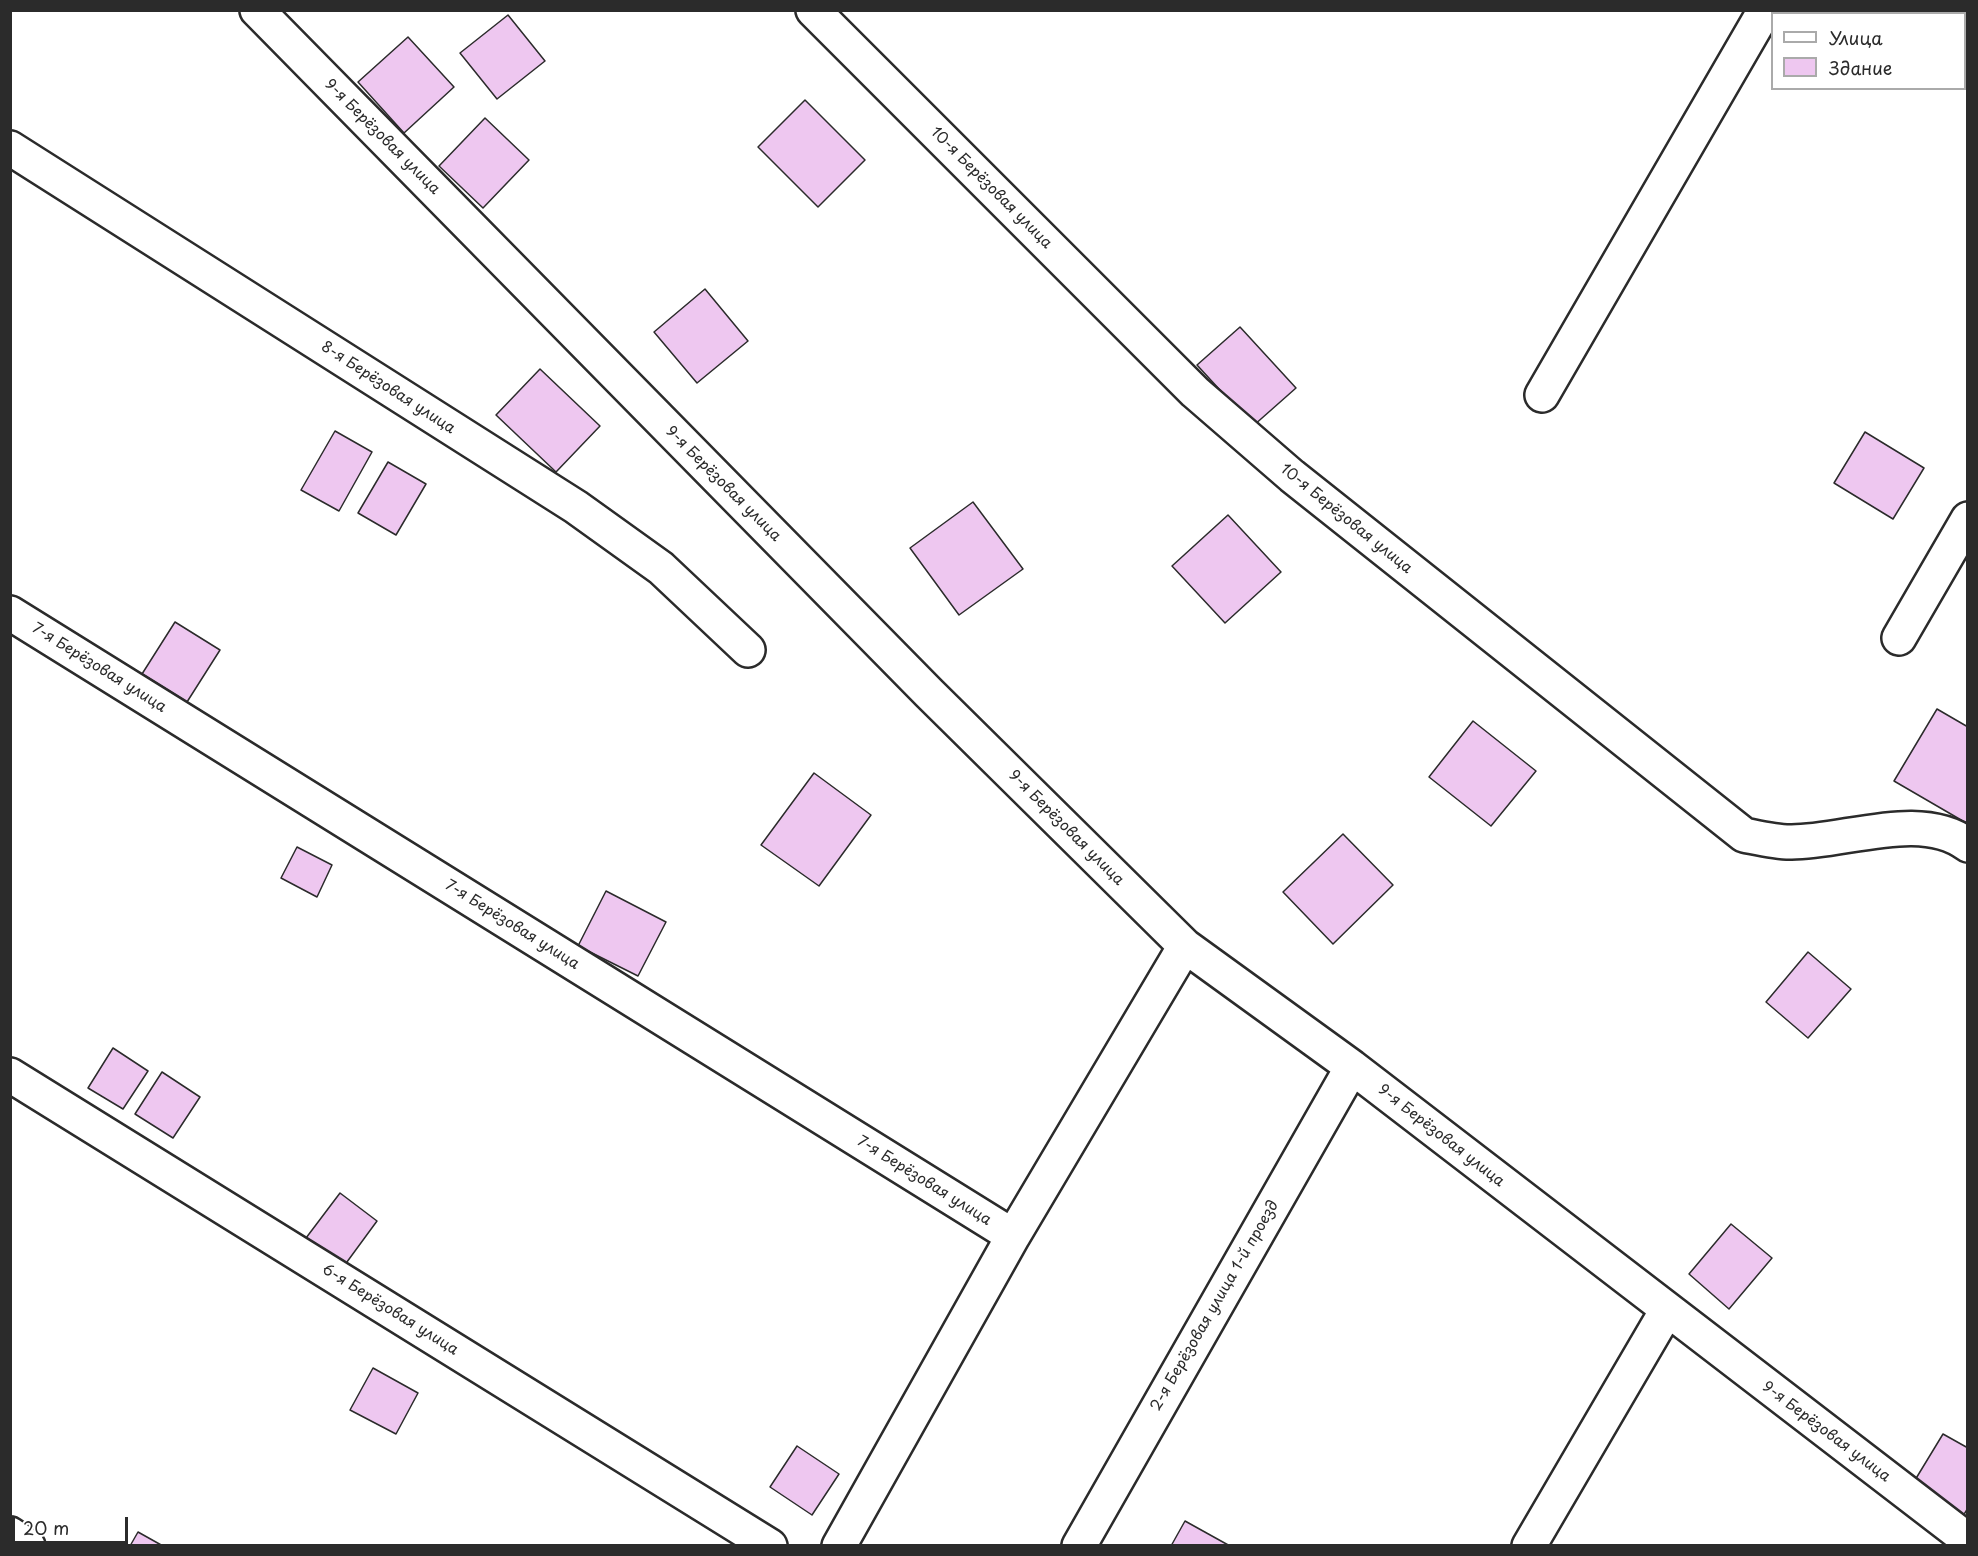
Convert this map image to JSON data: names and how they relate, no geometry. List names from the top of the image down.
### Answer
{
  "streets": {
    "street": [
      "9-я Берёзовая улица",
      "10-я Берёзовая улица",
      "8-я Берёзовая улица",
      "7-я Берёзовая улица",
      "2-я Берёзовая улица 1-й проезд",
      "6-я Берёзовая улица"
    ]
  },
  "crossings": [
    ["9-я Берёзовая улица", "2-я Берёзовая улица 1-й проезд"]
  ],
  "legend": ["Улица", "Здание"],
  "scale_bar": "20 m"
}
